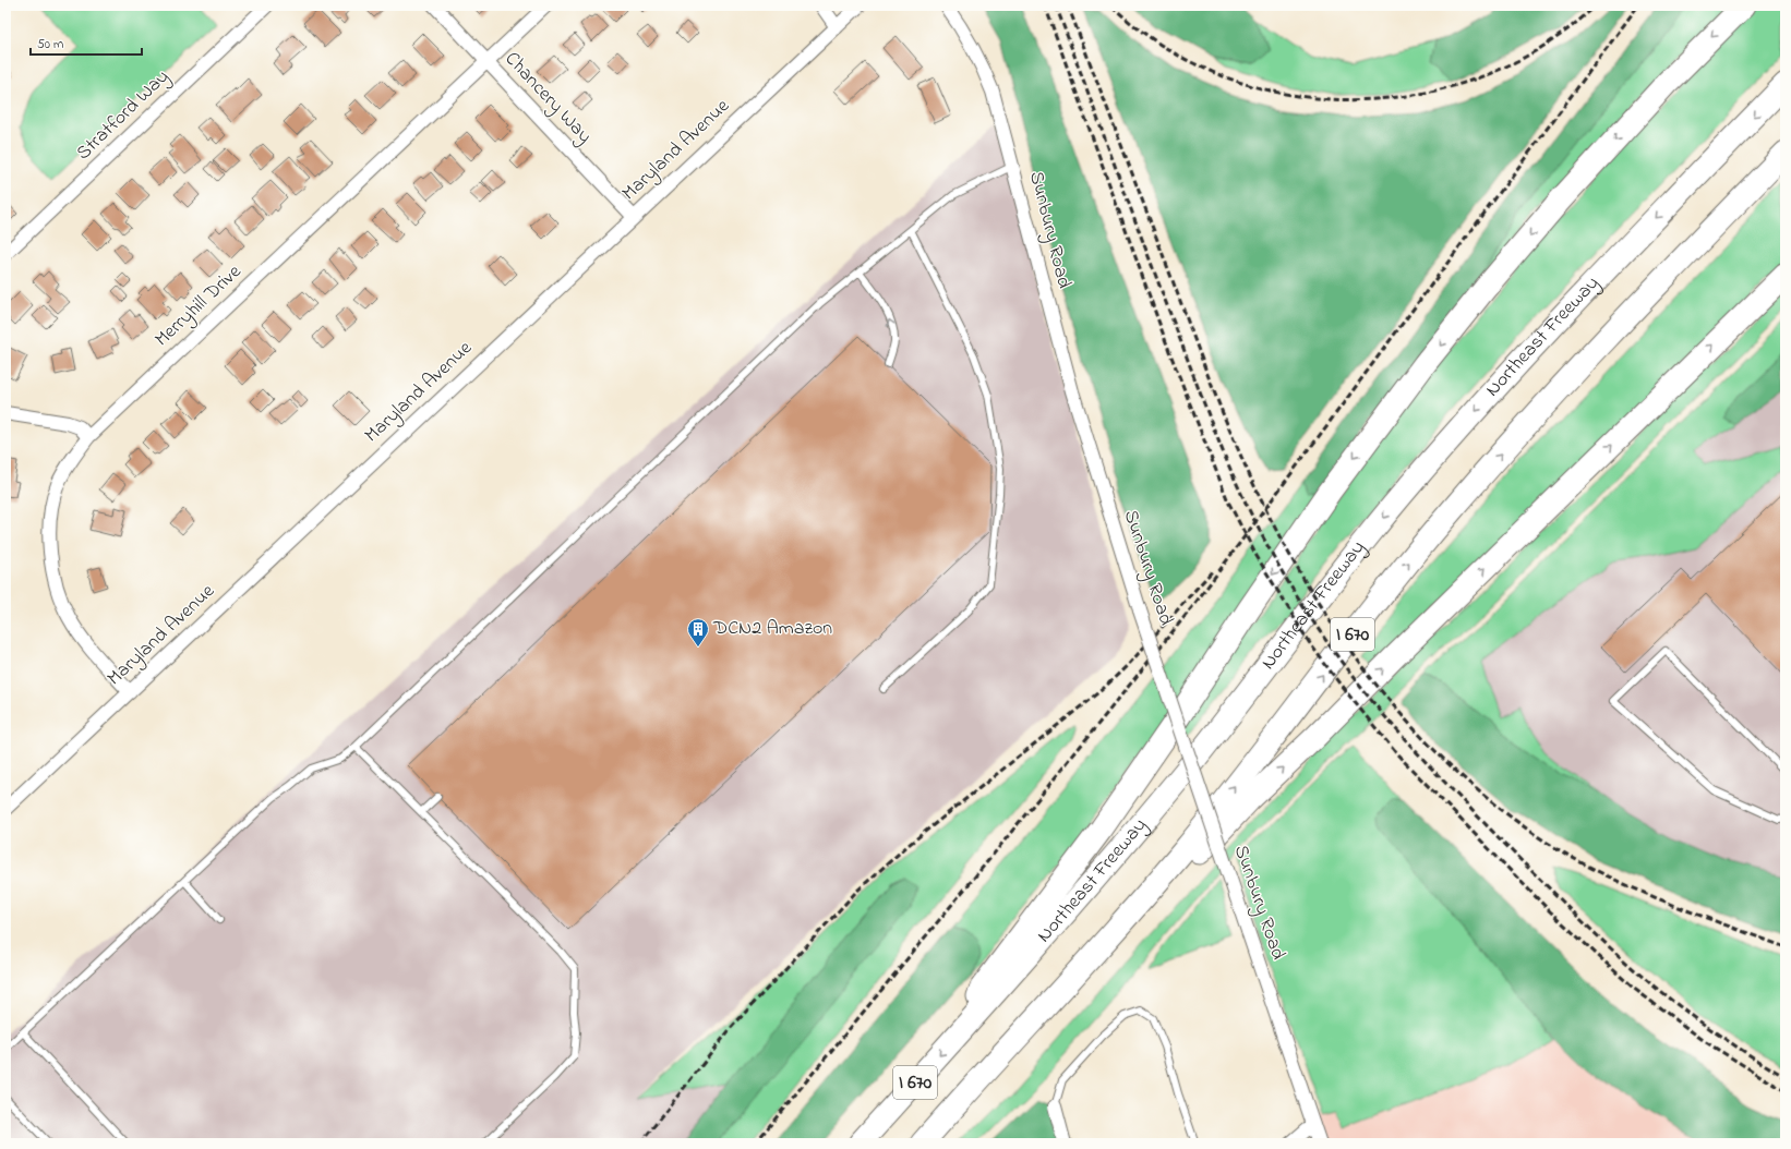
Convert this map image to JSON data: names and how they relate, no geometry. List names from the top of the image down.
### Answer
{
  "streets": {
    "highway": ["Northeast Freeway", "I 670"],
    "street": [
      "Chancery Way",
      "Stratford Way",
      "Maryland Avenue",
      "Sunbury Road",
      "Merryhill Drive"
    ]
  },
  "crossings": [
    ["Chancery Way", "Maryland Avenue"],
    ["Chancery Way", "Merryhill Drive"],
    ["Maryland Avenue", "Merryhill Drive"]
  ],
  "places": {
    "building": ["DCN2 Amazon"]
  },
  "scale_bar": "50 m"
}
